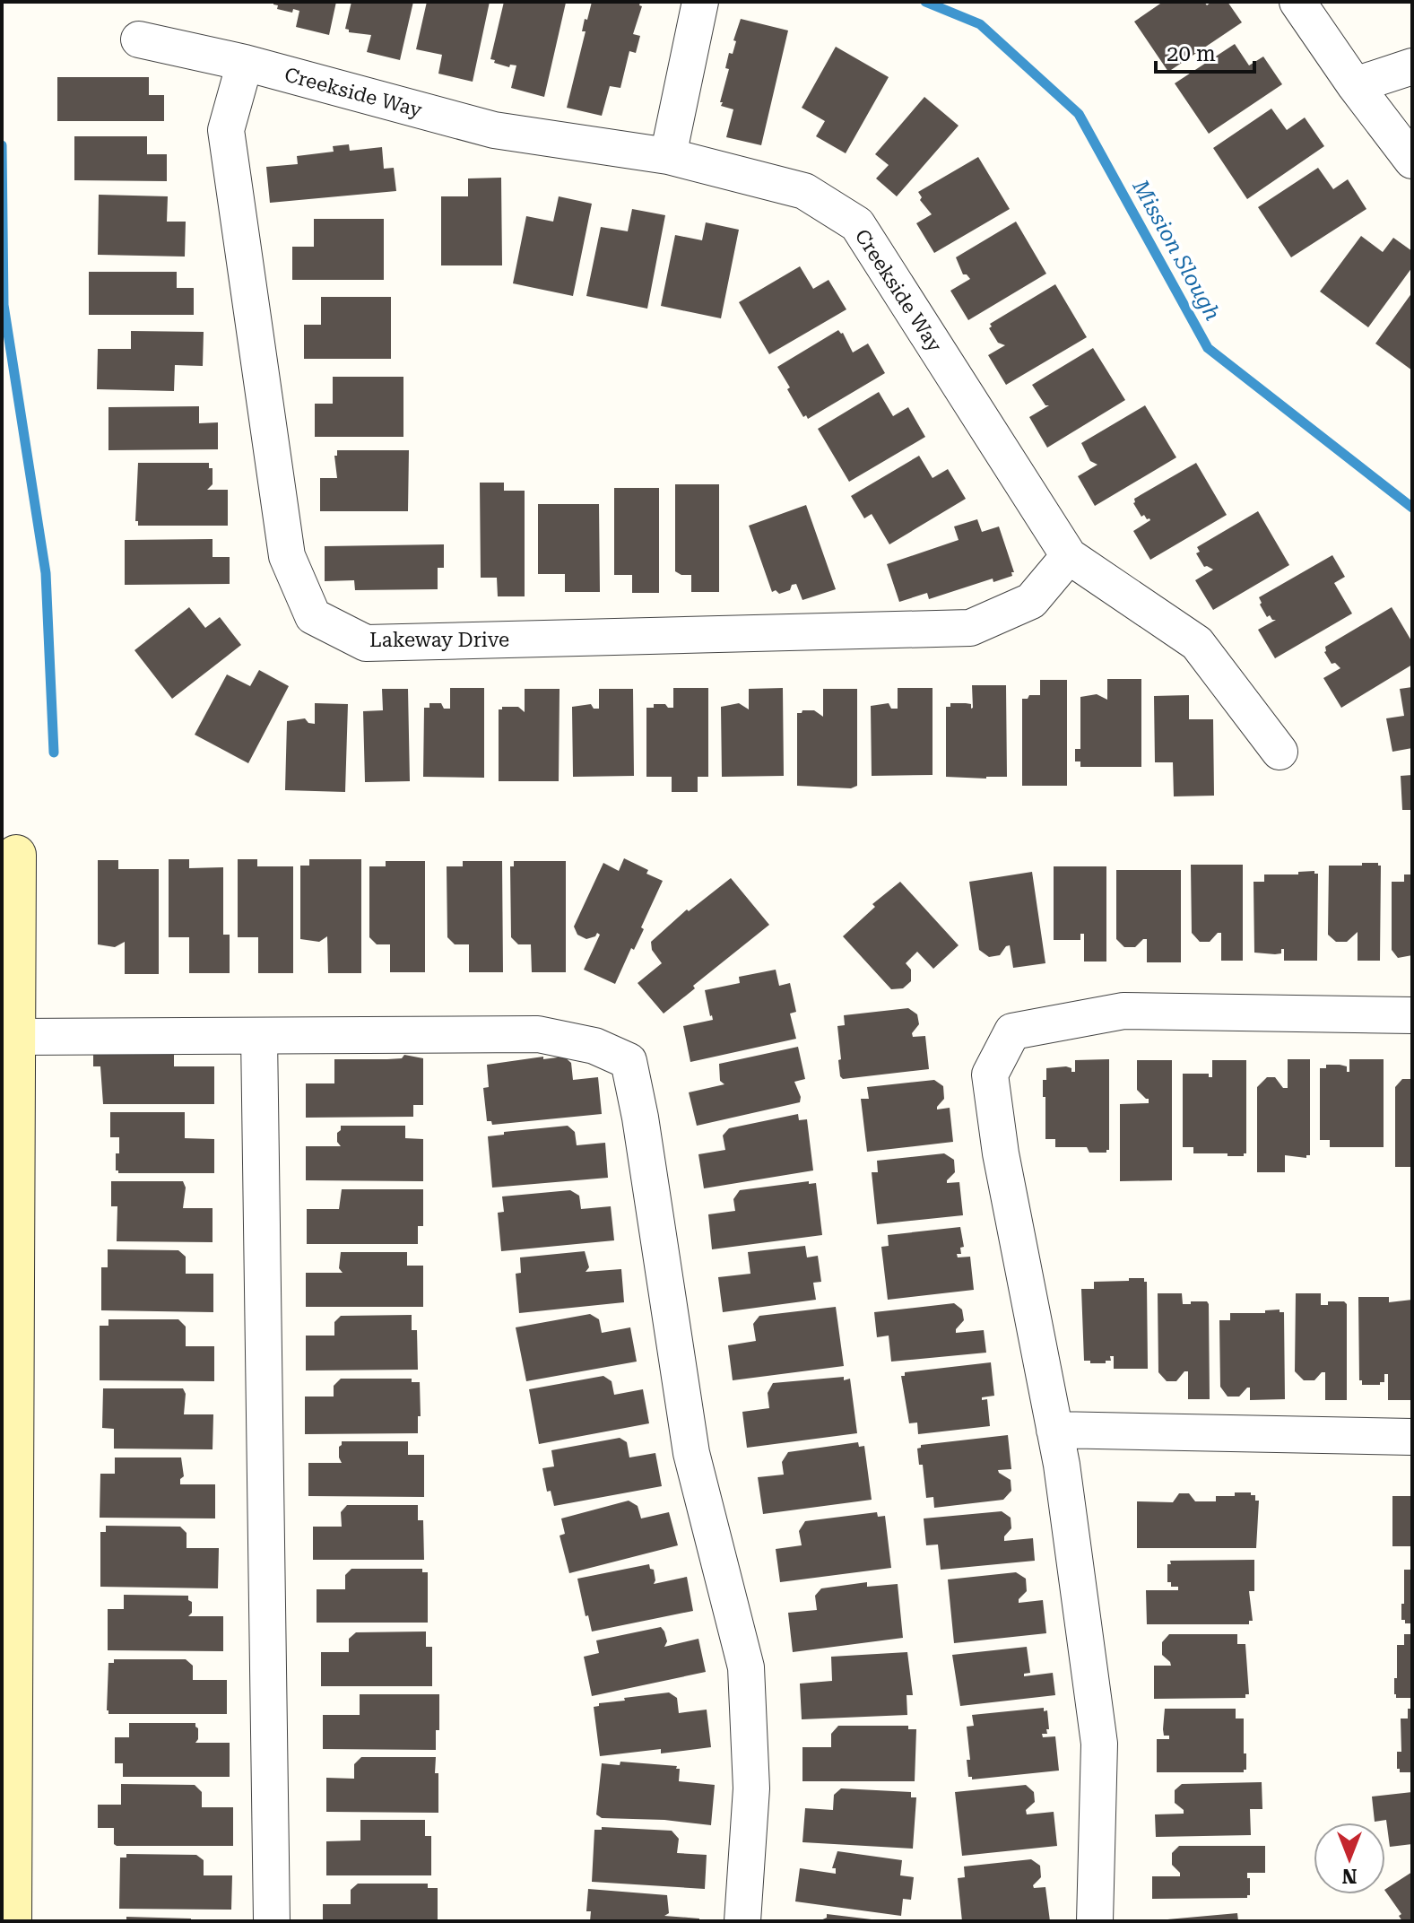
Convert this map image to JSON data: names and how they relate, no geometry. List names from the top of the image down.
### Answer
{
  "streets": {
    "street": ["Creekside Way", "Lakeway Drive"]
  },
  "crossings": [
    ["Creekside Way", "Lakeway Drive"]
  ],
  "water": ["Mission Slough"],
  "scale_bar": "20 m",
  "north": "bottom"
}
